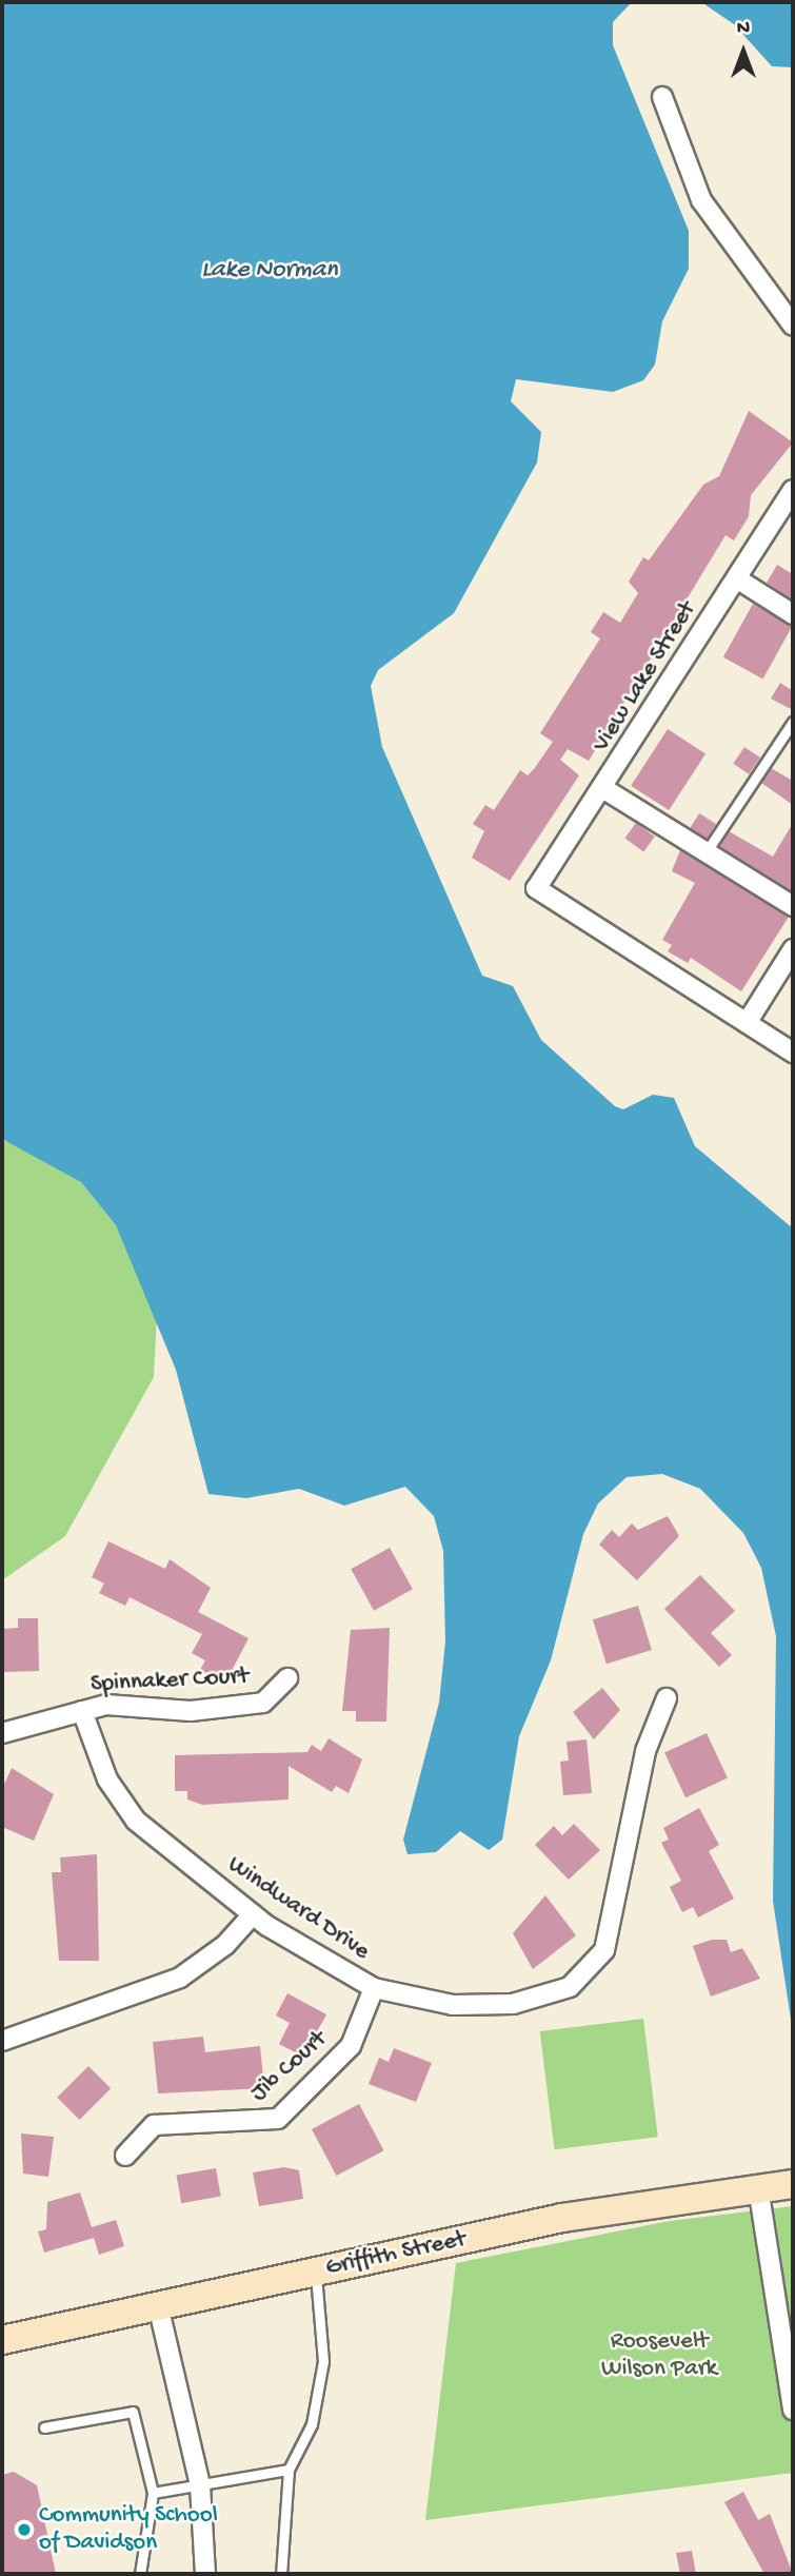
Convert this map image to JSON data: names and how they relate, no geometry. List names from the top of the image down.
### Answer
{
  "streets": {
    "main road": ["Griffith Street"],
    "street": [
      "View Lake Street",
      "Spinnaker Court",
      "Windward Drive",
      "Jib Court"
    ]
  },
  "crossings": [
    ["Spinnaker Court", "Windward Drive"],
    ["Windward Drive", "Jib Court"]
  ],
  "water": ["Lake Norman"],
  "parks": ["Roosevelt Wilson Park"],
  "places": ["Community School of Davidson"],
  "north": "top"
}
